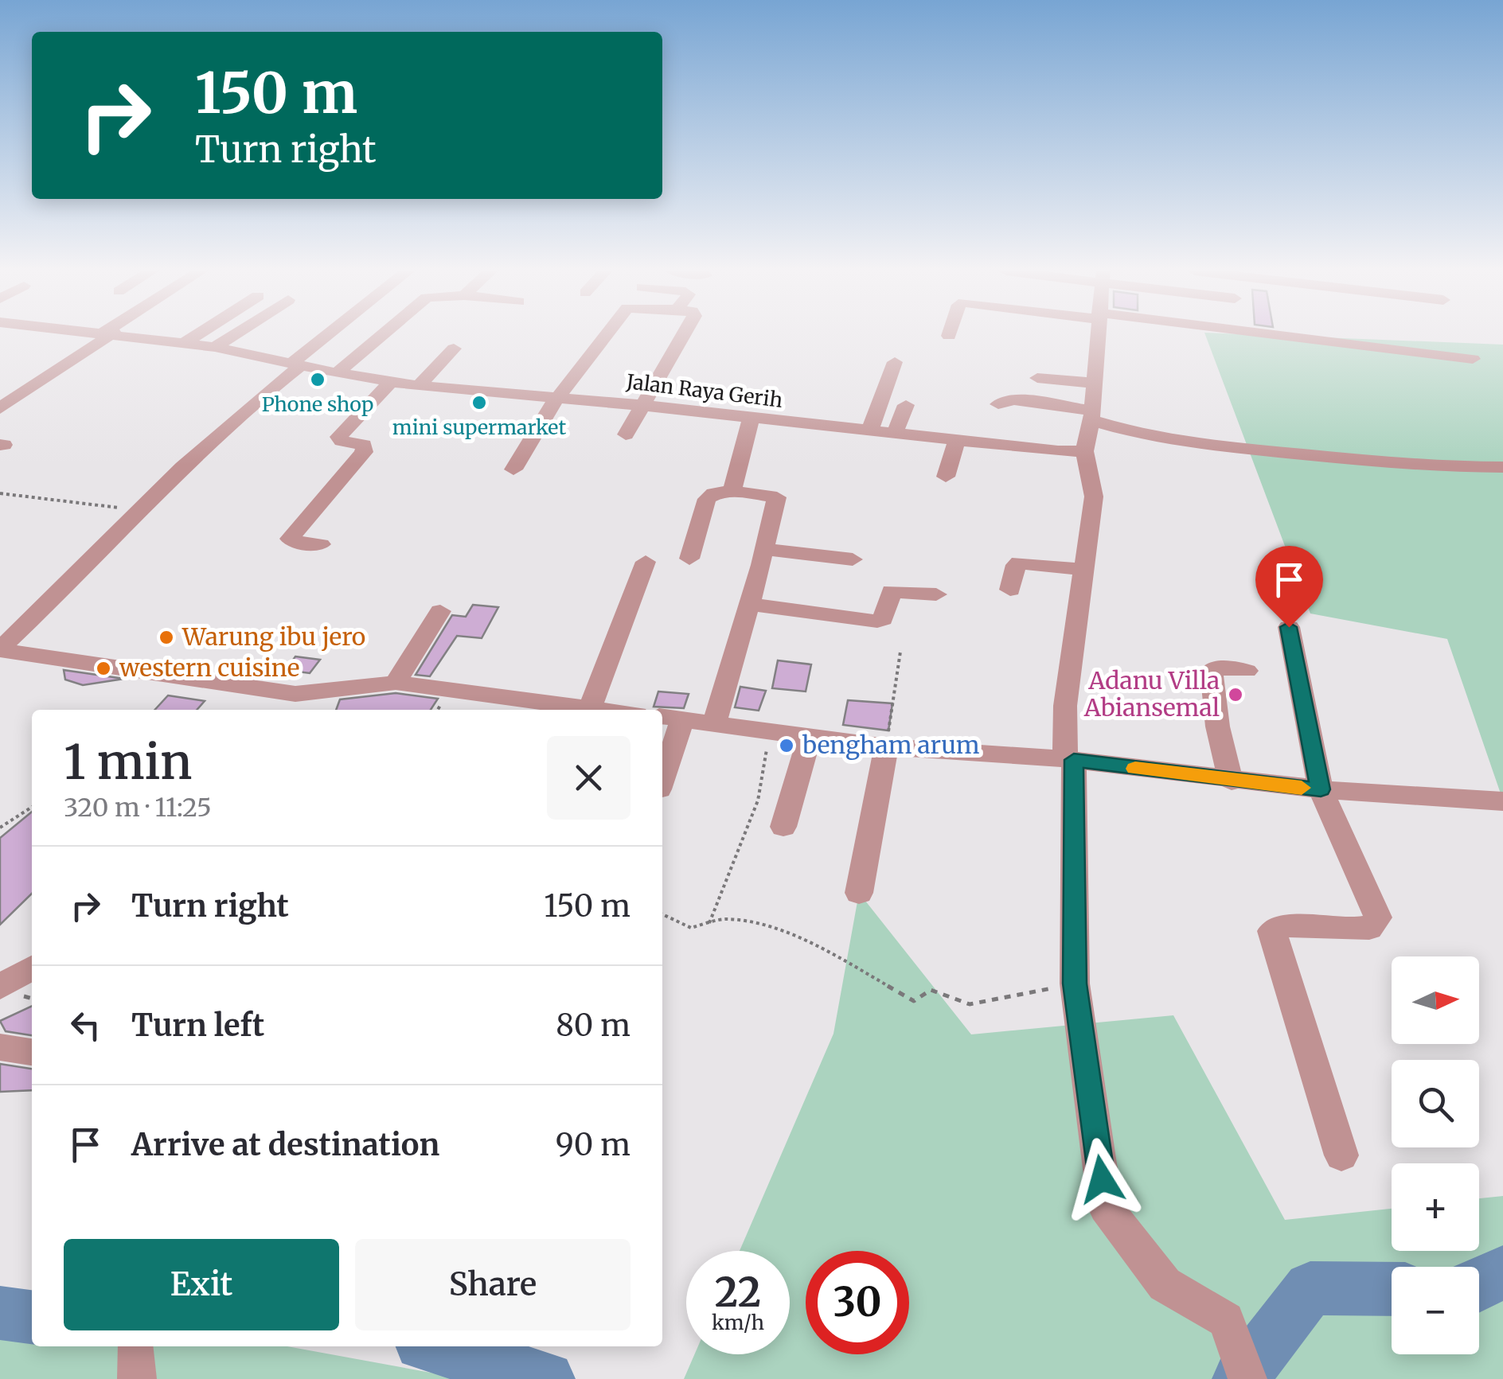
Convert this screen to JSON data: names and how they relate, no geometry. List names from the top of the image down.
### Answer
{
  "streets": {
    "street": ["Jalan Raya Gerih"]
  },
  "places": [
    "Phone shop",
    "mini supermarket",
    "Warung ibu jero",
    "western cuisine",
    "Adanu Villa Abiansemal",
    "bengham arum"
  ],
  "north": "right",
  "page": {
    "turn": ["150 m", "Turn right"],
    "heading": ["1 min", "320 m · 11:25"],
    "list": [
      {
        "name": "Turn right",
        "value": "150 m"
      },
      {
        "name": "Turn left",
        "value": "80 m"
      },
      {
        "name": "Arrive at destination",
        "value": "90 m"
      }
    ],
    "map_buttons": ["+", "−"],
    "buttons": ["Exit", "Share"],
    "speed": "22 km/h",
    "limit": "30"
  }
}
